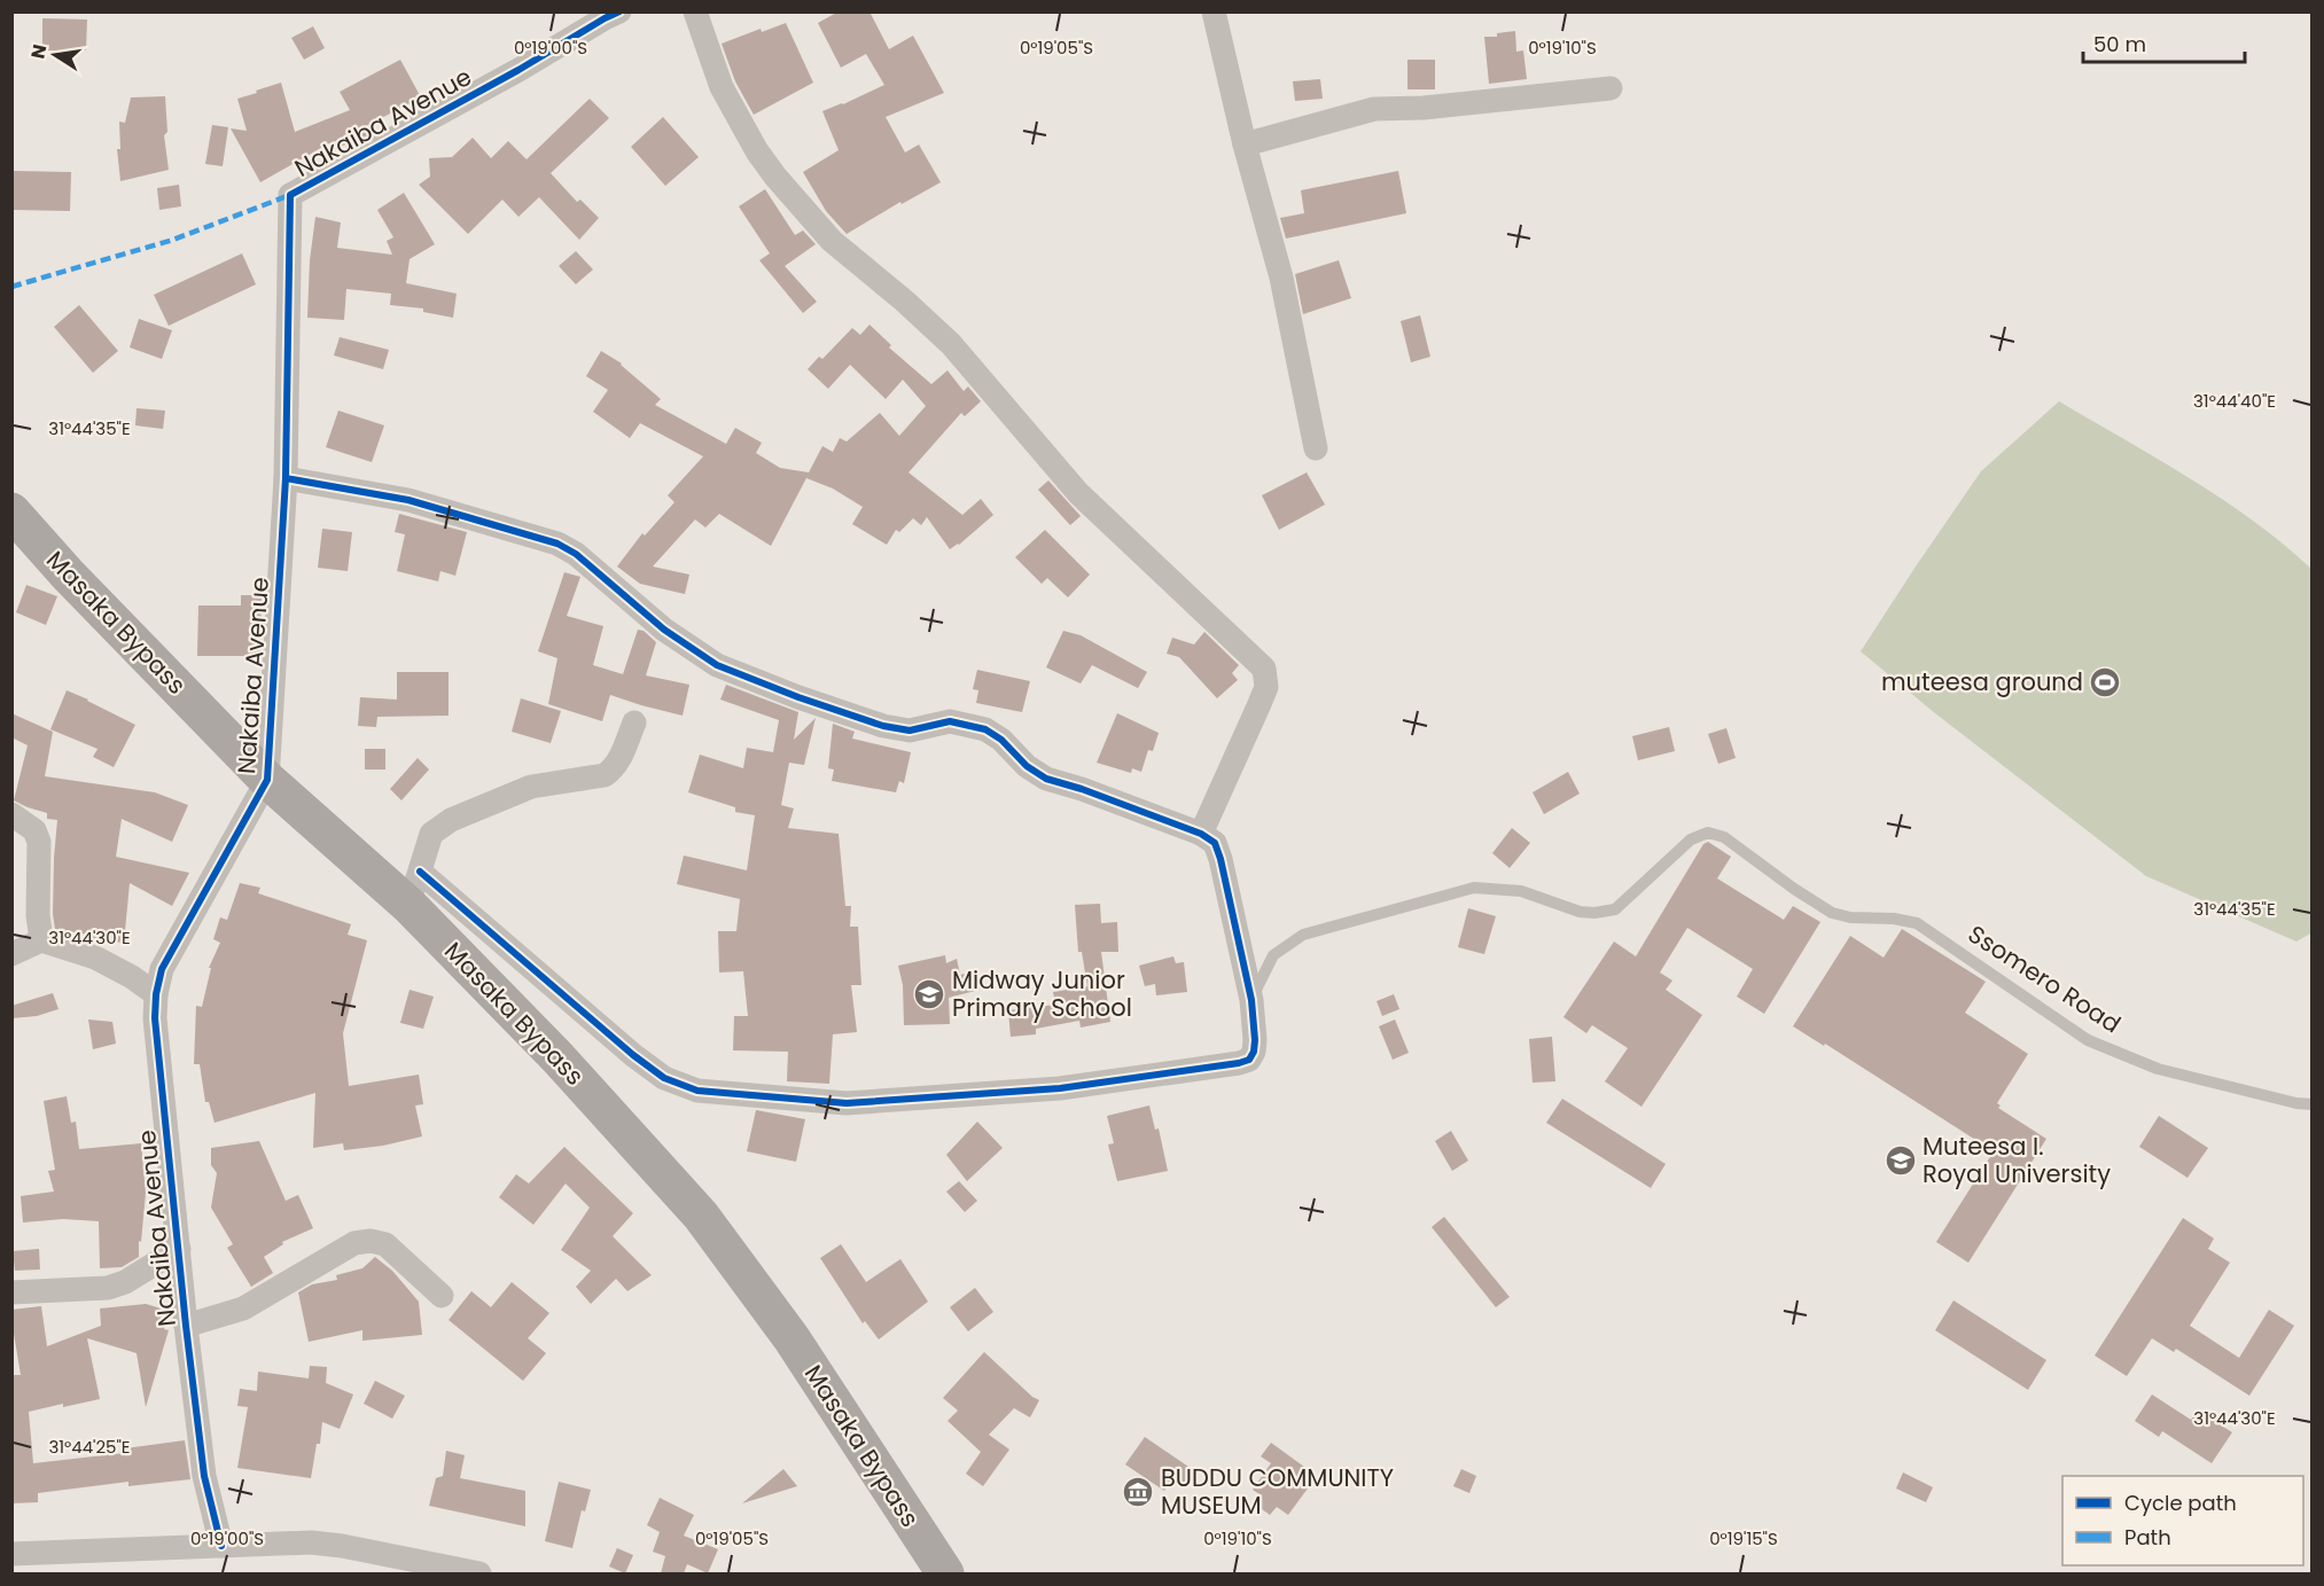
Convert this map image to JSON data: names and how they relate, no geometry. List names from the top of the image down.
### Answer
{
  "streets": {
    "highway": ["Masaka Bypass"],
    "street": ["Nakaiba Avenue"],
    "lane": ["Ssomero Road"]
  },
  "crossings": [
    ["Nakaiba Avenue", "Masaka Bypass"]
  ],
  "places": {
    "sports": ["muteesa ground"],
    "school or university": ["Midway Junior Primary School", "Muteesa I. Royal University"],
    "museum": ["BUDDU COMMUNITY MUSEUM"]
  },
  "legend": ["Cycle path", "Path"],
  "scale_bar": "50 m",
  "north": "left",
  "coordinates": [
    "0°19'00\"S",
    "0°19'05\"S",
    "0°19'10\"S",
    "31°44'40\"E",
    "31°44'35\"E",
    "31°44'30\"E",
    "31°44'25\"E",
    "0°19'15\"S"
  ]
}
